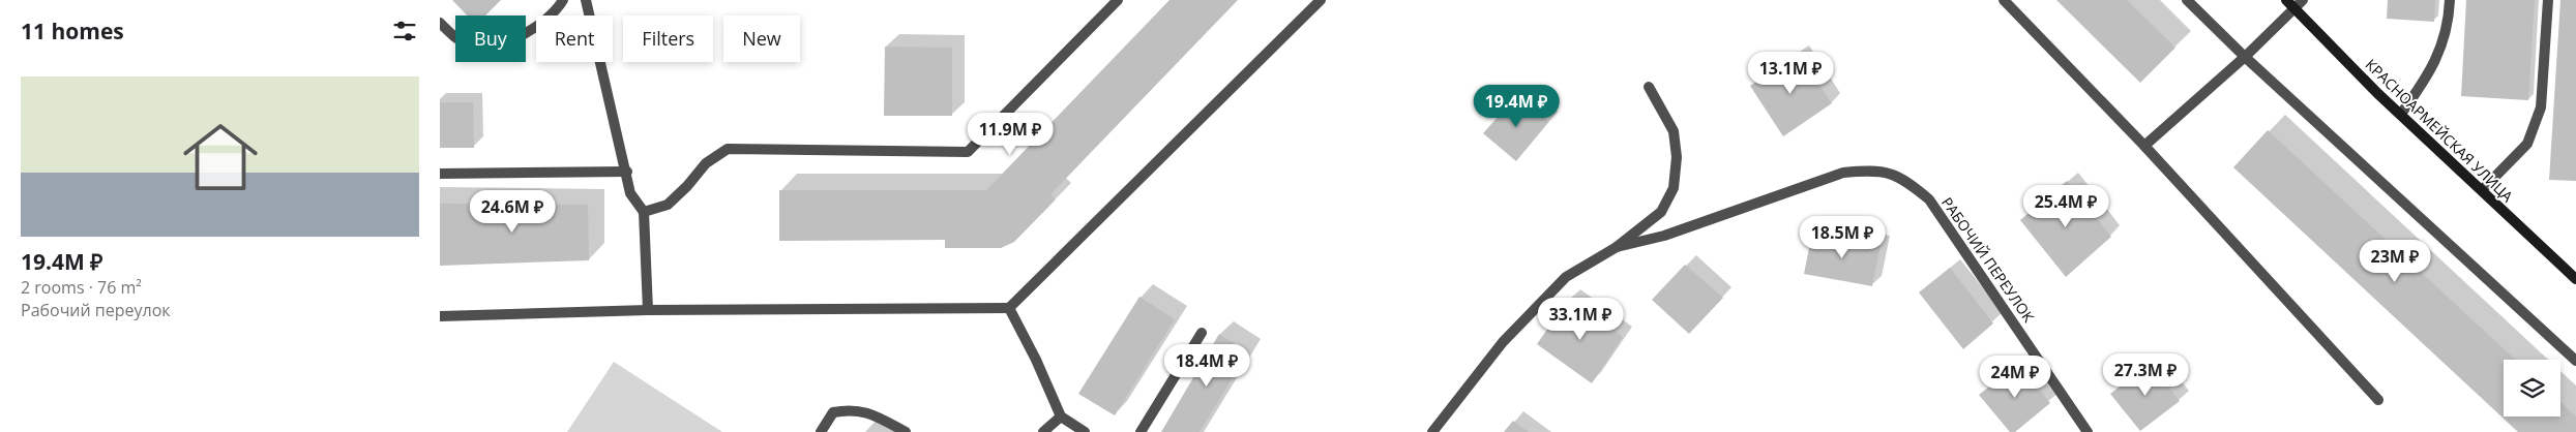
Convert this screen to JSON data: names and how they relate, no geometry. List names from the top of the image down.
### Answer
{
  "streets": {
    "main road": ["КРАСНОАРМЕЙСКАЯ УЛИЦА"],
    "street": ["РАБОЧИЙ ПЕРЕУЛОК"]
  },
  "page": {
    "heading": "11 homes",
    "chip": [
      "Buy",
      "Rent",
      "Filters",
      "New"
    ],
    "price": [
      "13.1M ₽",
      "19.4M ₽",
      "11.9M ₽",
      "25.4M ₽",
      "24.6M ₽",
      "18.5M ₽",
      "23M ₽",
      "33.1M ₽",
      "18.4M ₽",
      "27.3M ₽",
      "24M ₽"
    ],
    "list": [
      {
        "name": "19.4M ₽",
        "note": "2 rooms · 76 m² · Рабочий переулок"
      }
    ]
  }
}
